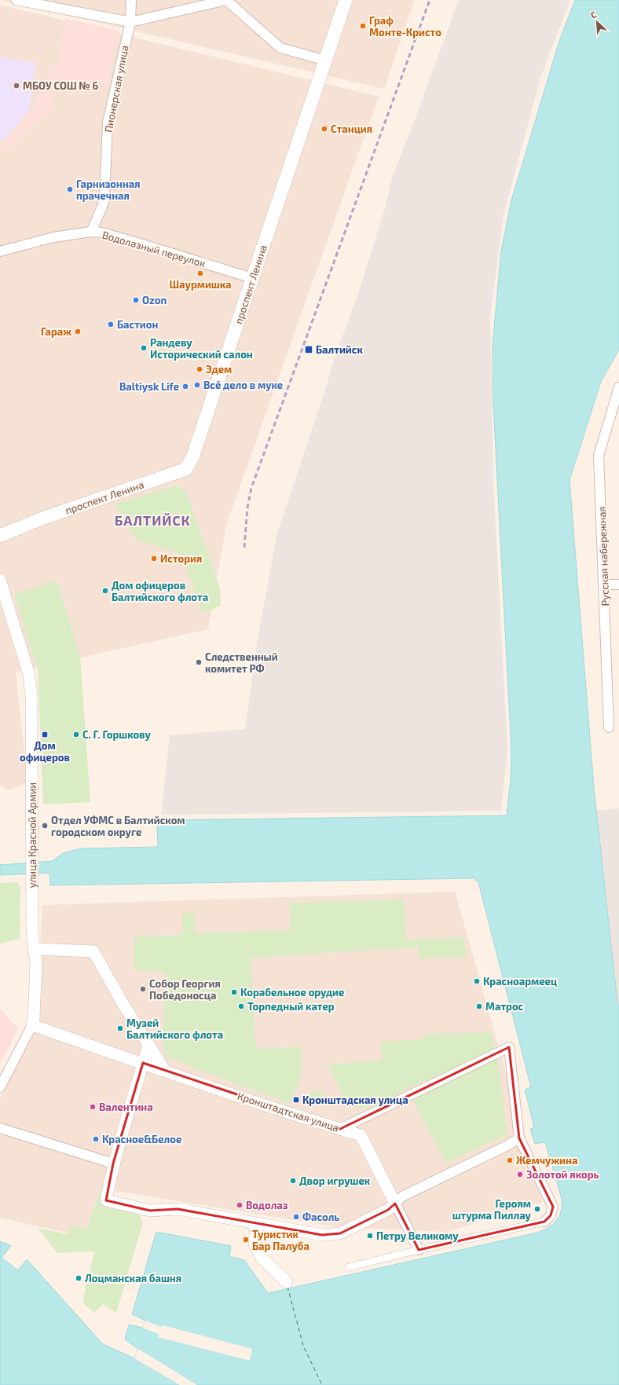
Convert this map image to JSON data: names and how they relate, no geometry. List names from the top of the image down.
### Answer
{
  "streets": {
    "main road": ["проспект Ленина"],
    "street": [
      "Пионерская улица",
      "Водолазный переулок",
      "Русская набережная",
      "улица Красной Армии",
      "Кронштадтская улица"
    ]
  },
  "crossings": [
    ["Пионерская улица", "Водолазный переулок"],
    ["Водолазный переулок", "проспект Ленина"],
    ["улица Красной Армии", "Кронштадтская улица"]
  ],
  "districts": ["БАЛТИЙСК"],
  "places": {
    "other": [
      "Граф Монте-Кристо",
      "МБОУ СОШ № 6",
      "Станция",
      "Гарнизонная прачечная",
      "Шаурмишка",
      "Ozon",
      "Бастион",
      "Гараж",
      "Рандеву Исторический салон",
      "Эдем",
      "Всё дело в муке",
      "Baltiysk Life",
      "История",
      "Дом офицеров Балтийского флота",
      "Следственный комитет РФ",
      "С. Г. Горшкову",
      "Отдел УФМС в Балтийском городском округе",
      "Красноармеец",
      "Собор Георгия Победоносца",
      "Корабельное орудие",
      "Торпедный катер",
      "Матрос",
      "Музей Балтийского флота",
      "Валентина",
      "Красное&Белое",
      "Жемчужина",
      "Золотой якорь",
      "Двор игрушек",
      "Водолаз",
      "Героям штурма Пиллау",
      "Фасоль",
      "Петру Великому",
      "Туристик Бар Палуба",
      "Лоцманская башня"
    ],
    "transit": ["Балтийск", "Дом офицеров", "Кронштадская улица"]
  },
  "north": "top left"
}
